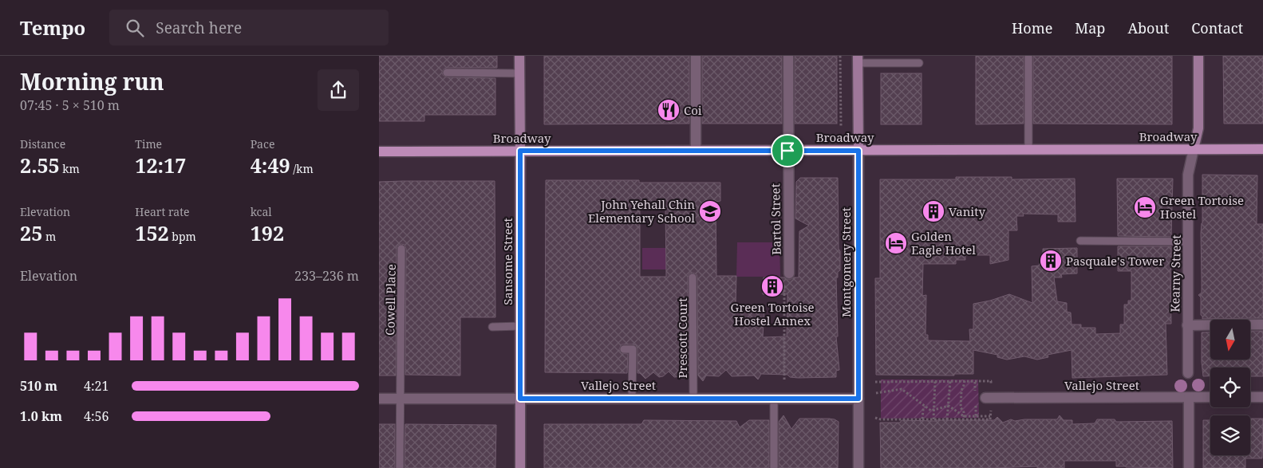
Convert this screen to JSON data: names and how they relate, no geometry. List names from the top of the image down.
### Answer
{
  "streets": {
    "main road": ["Broadway"],
    "street": [
      "Bartol Street",
      "Sansome Street",
      "Montgomery Street",
      "Kearny Street",
      "Vallejo Street"
    ],
    "lane": ["Cowell Place", "Prescott Court"]
  },
  "crossings": [
    ["Broadway", "Bartol Street"],
    ["Broadway", "Sansome Street"],
    ["Broadway", "Montgomery Street"],
    ["Broadway", "Kearny Street"],
    ["Sansome Street", "Vallejo Street"],
    ["Montgomery Street", "Vallejo Street"],
    ["Cowell Place", "Vallejo Street"],
    ["Prescott Court", "Vallejo Street"]
  ],
  "places": {
    "restaurant": ["Coi"],
    "hotel": ["Green Tortoise Hostel", "Golden Eagle Hotel"],
    "school or university": ["John Yehall Chin Elementary School"],
    "building": ["Vanity", "Pasquale's Tower", "Green Tortoise Hostel Annex"]
  },
  "north": "bottom",
  "page": {
    "header": "Tempo",
    "search": "Search here",
    "nav": [
      "Home",
      "Map",
      "About",
      "Contact"
    ],
    "heading": ["Morning run", "07:45 · 5 × 510 m"],
    "stats": [
      ["Distance", "2.55 km"],
      ["Time", "12:17"],
      ["Pace", "4:49 /km"],
      ["Elevation", "25 m"],
      ["Heart rate", "152 bpm"],
      ["kcal", "192"]
    ],
    "chart": ["Elevation", "233–236 m"],
    "list": [
      {
        "name": "510 m",
        "note": "4:21"
      },
      {
        "name": "1.0 km",
        "note": "4:56"
      }
    ]
  }
}
